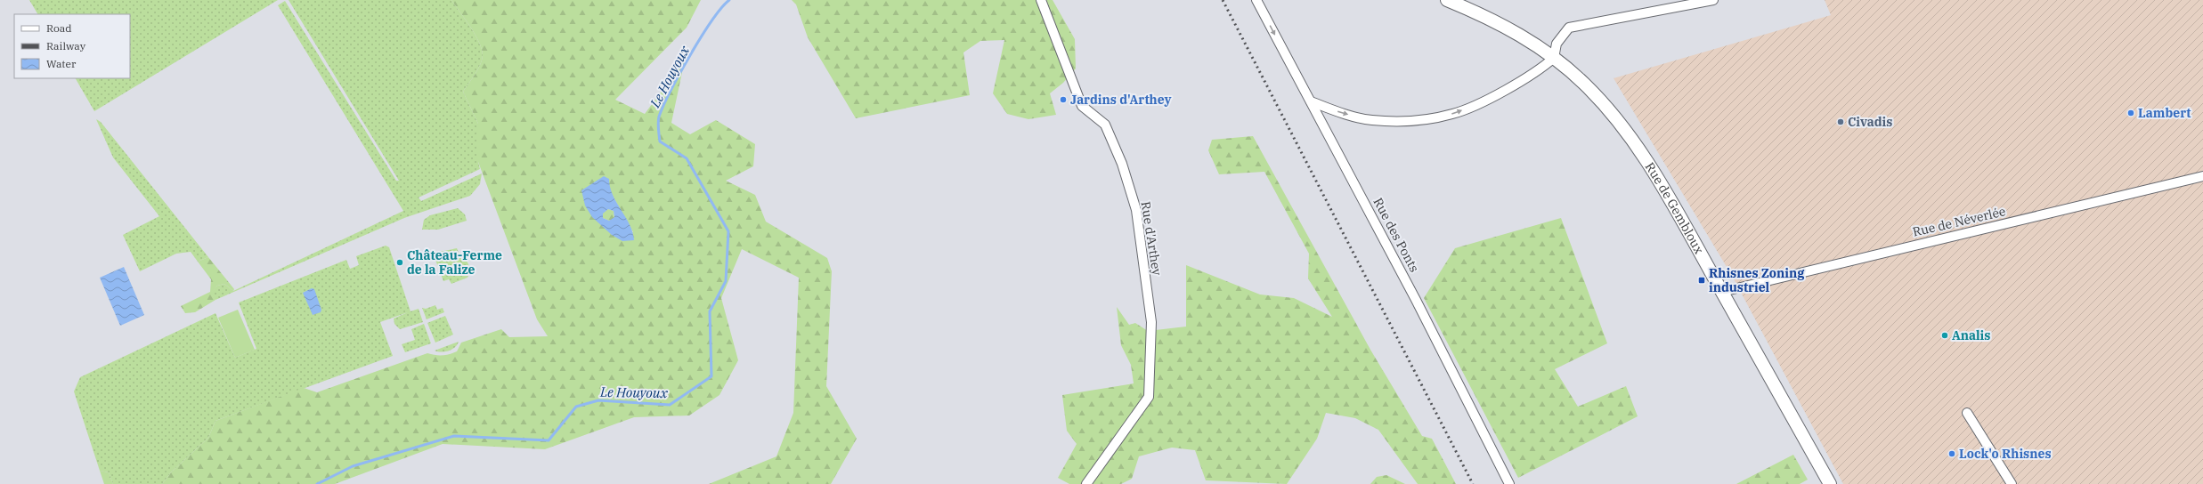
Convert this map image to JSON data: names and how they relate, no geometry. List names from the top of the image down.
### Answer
{
  "streets": {
    "main road": ["Rue de Gembloux"],
    "street": ["Rue de Néverlée", "Rue des Ponts", "Rue d'Arthey"]
  },
  "crossings": [
    ["Rue de Gembloux", "Rue de Néverlée"]
  ],
  "water": ["Le Houyoux"],
  "places": {
    "other": [
      "Jardins d'Arthey",
      "Lambert",
      "Civadis",
      "Château-Ferme de la Falize",
      "Analis",
      "Lock'o Rhisnes"
    ],
    "transit": ["Rhisnes Zoning industriel"]
  },
  "legend": ["Road", "Railway", "Water"]
}
